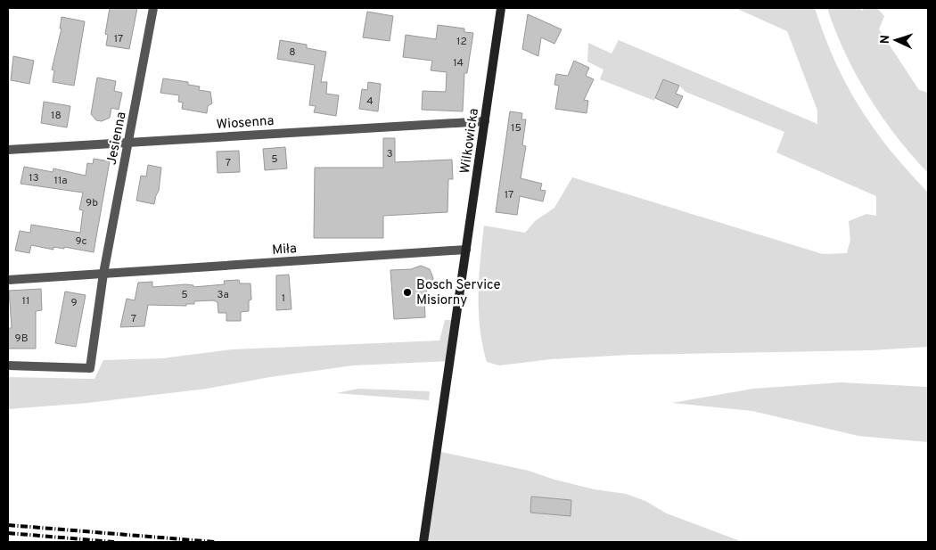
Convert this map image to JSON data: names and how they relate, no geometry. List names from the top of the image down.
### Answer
{
  "streets": {
    "main road": ["Wilkowicka"],
    "street": ["Wiosenna", "Jesienna", "Miła"]
  },
  "crossings": [
    ["Wiosenna", "Jesienna"],
    ["Wiosenna", "Wilkowicka"],
    ["Jesienna", "Miła"],
    ["Wilkowicka", "Miła"]
  ],
  "places": ["Bosch Service Misiorny"],
  "house_numbers": [
    "17",
    "12",
    "8",
    "14",
    "4",
    "18",
    "15",
    "3",
    "5",
    "7",
    "13",
    "11a",
    "17",
    "9b",
    "9c",
    "5",
    "3a",
    "1",
    "11",
    "9",
    "7",
    "9B"
  ],
  "north": "left"
}
